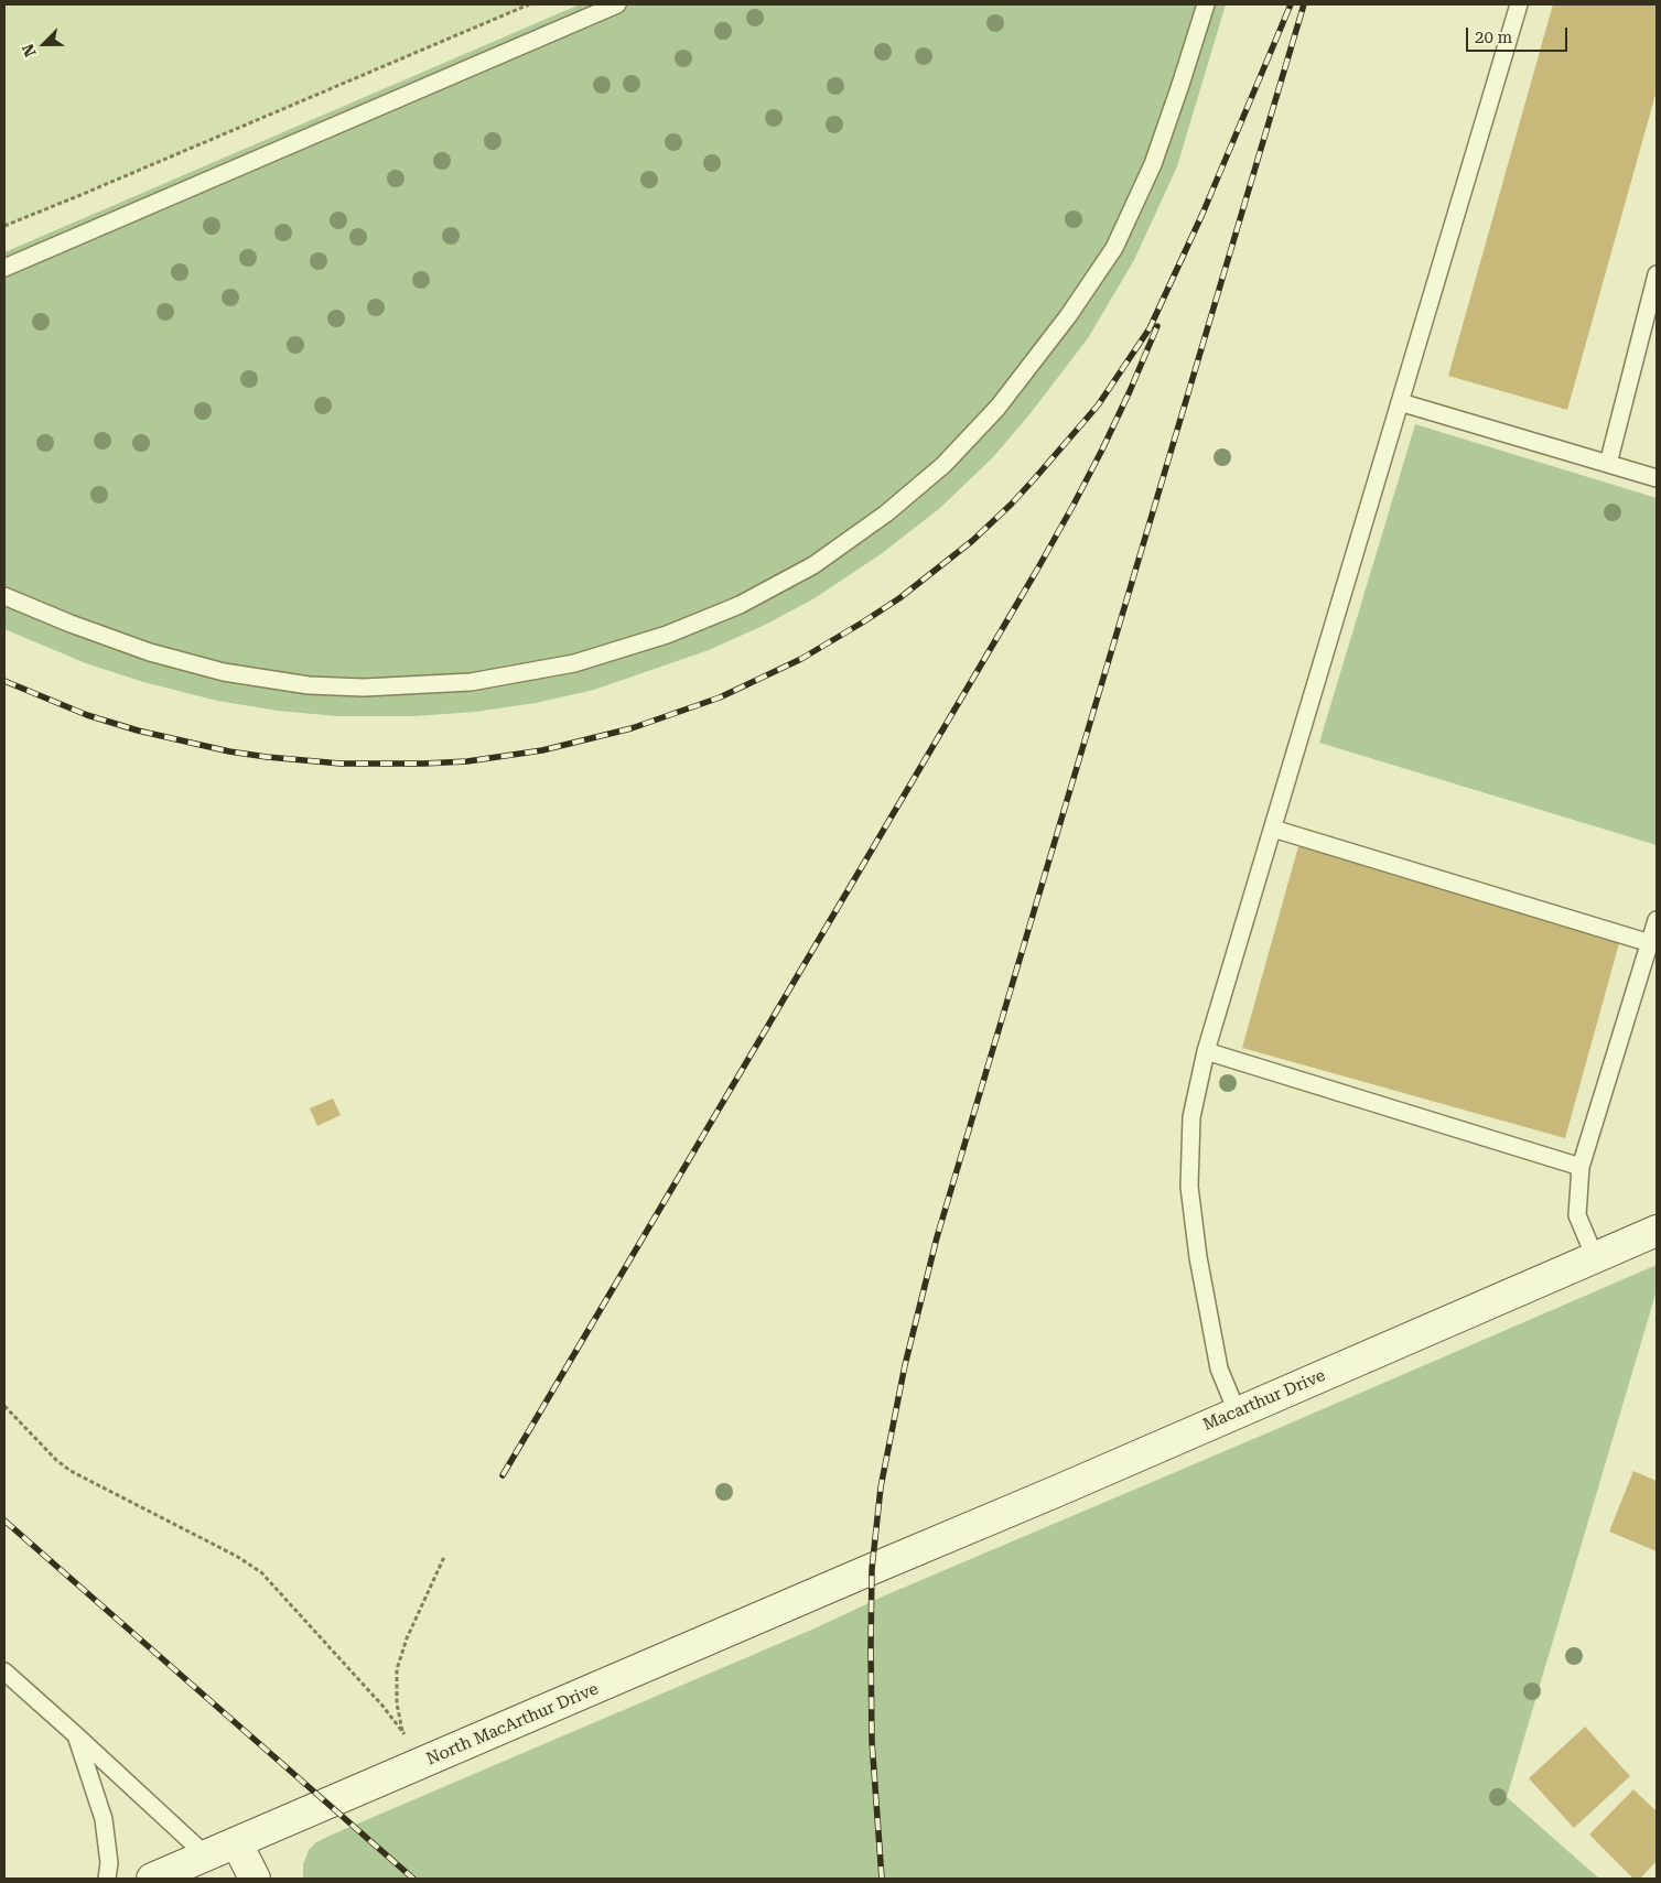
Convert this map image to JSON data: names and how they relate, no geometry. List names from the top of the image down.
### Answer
{
  "streets": {
    "main road": ["Macarthur Drive", "North MacArthur Drive"]
  },
  "crossings": [
    ["Macarthur Drive", "North MacArthur Drive"]
  ],
  "scale_bar": "20 m",
  "north": "bottom left"
}
